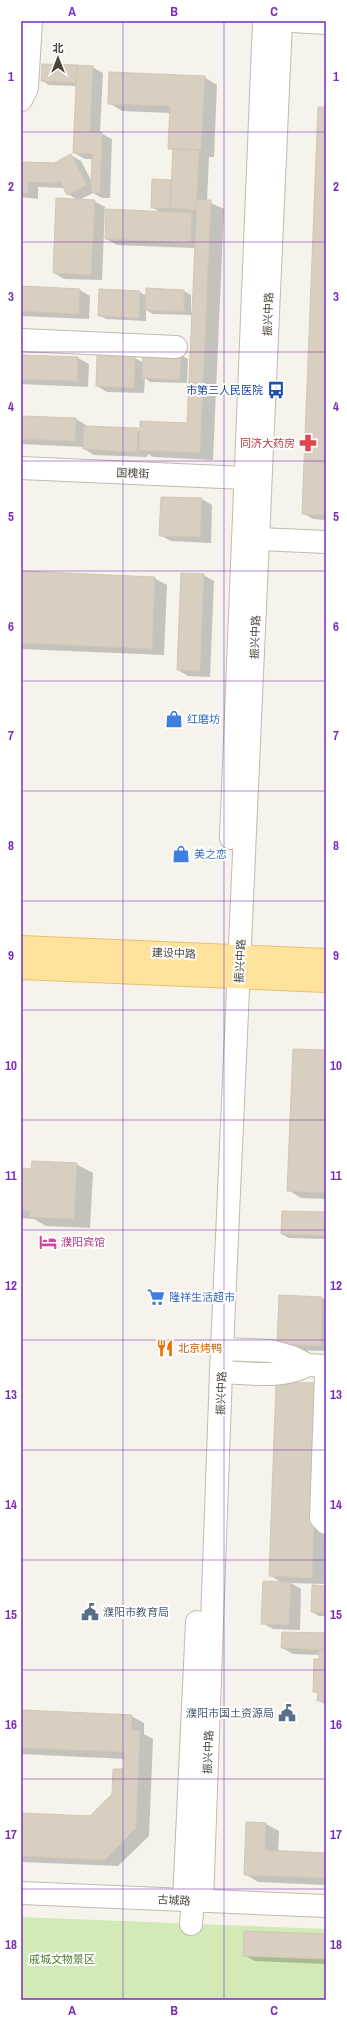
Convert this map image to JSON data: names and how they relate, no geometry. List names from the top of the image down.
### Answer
{
  "streets": {
    "main road": ["建设中路"],
    "street": ["振兴中路", "国槐街", "古城路"]
  },
  "crossings": [
    ["振兴中路", "国槐街"],
    ["振兴中路", "建设中路"],
    ["振兴中路", "古城路"]
  ],
  "parks": ["戚城文物景区"],
  "places": {
    "bus stop": ["市第三人民医院"],
    "pharmacy": ["同济大药房"],
    "shop": ["红磨坊", "美之恋"],
    "hotel": ["濮阳宾馆"],
    "supermarket": ["隆祥生活超市"],
    "restaurant": ["北京烤鸭"],
    "public building": ["濮阳市教育局", "濮阳市国土资源局"]
  },
  "north": "top",
  "grid": {
    "columns": ["A", "B", "C"],
    "rows": [
      "1",
      "2",
      "3",
      "4",
      "5",
      "6",
      "7",
      "8",
      "9",
      "10",
      "11",
      "12",
      "13",
      "14",
      "15",
      "16",
      "17",
      "18"
    ]
  }
}
